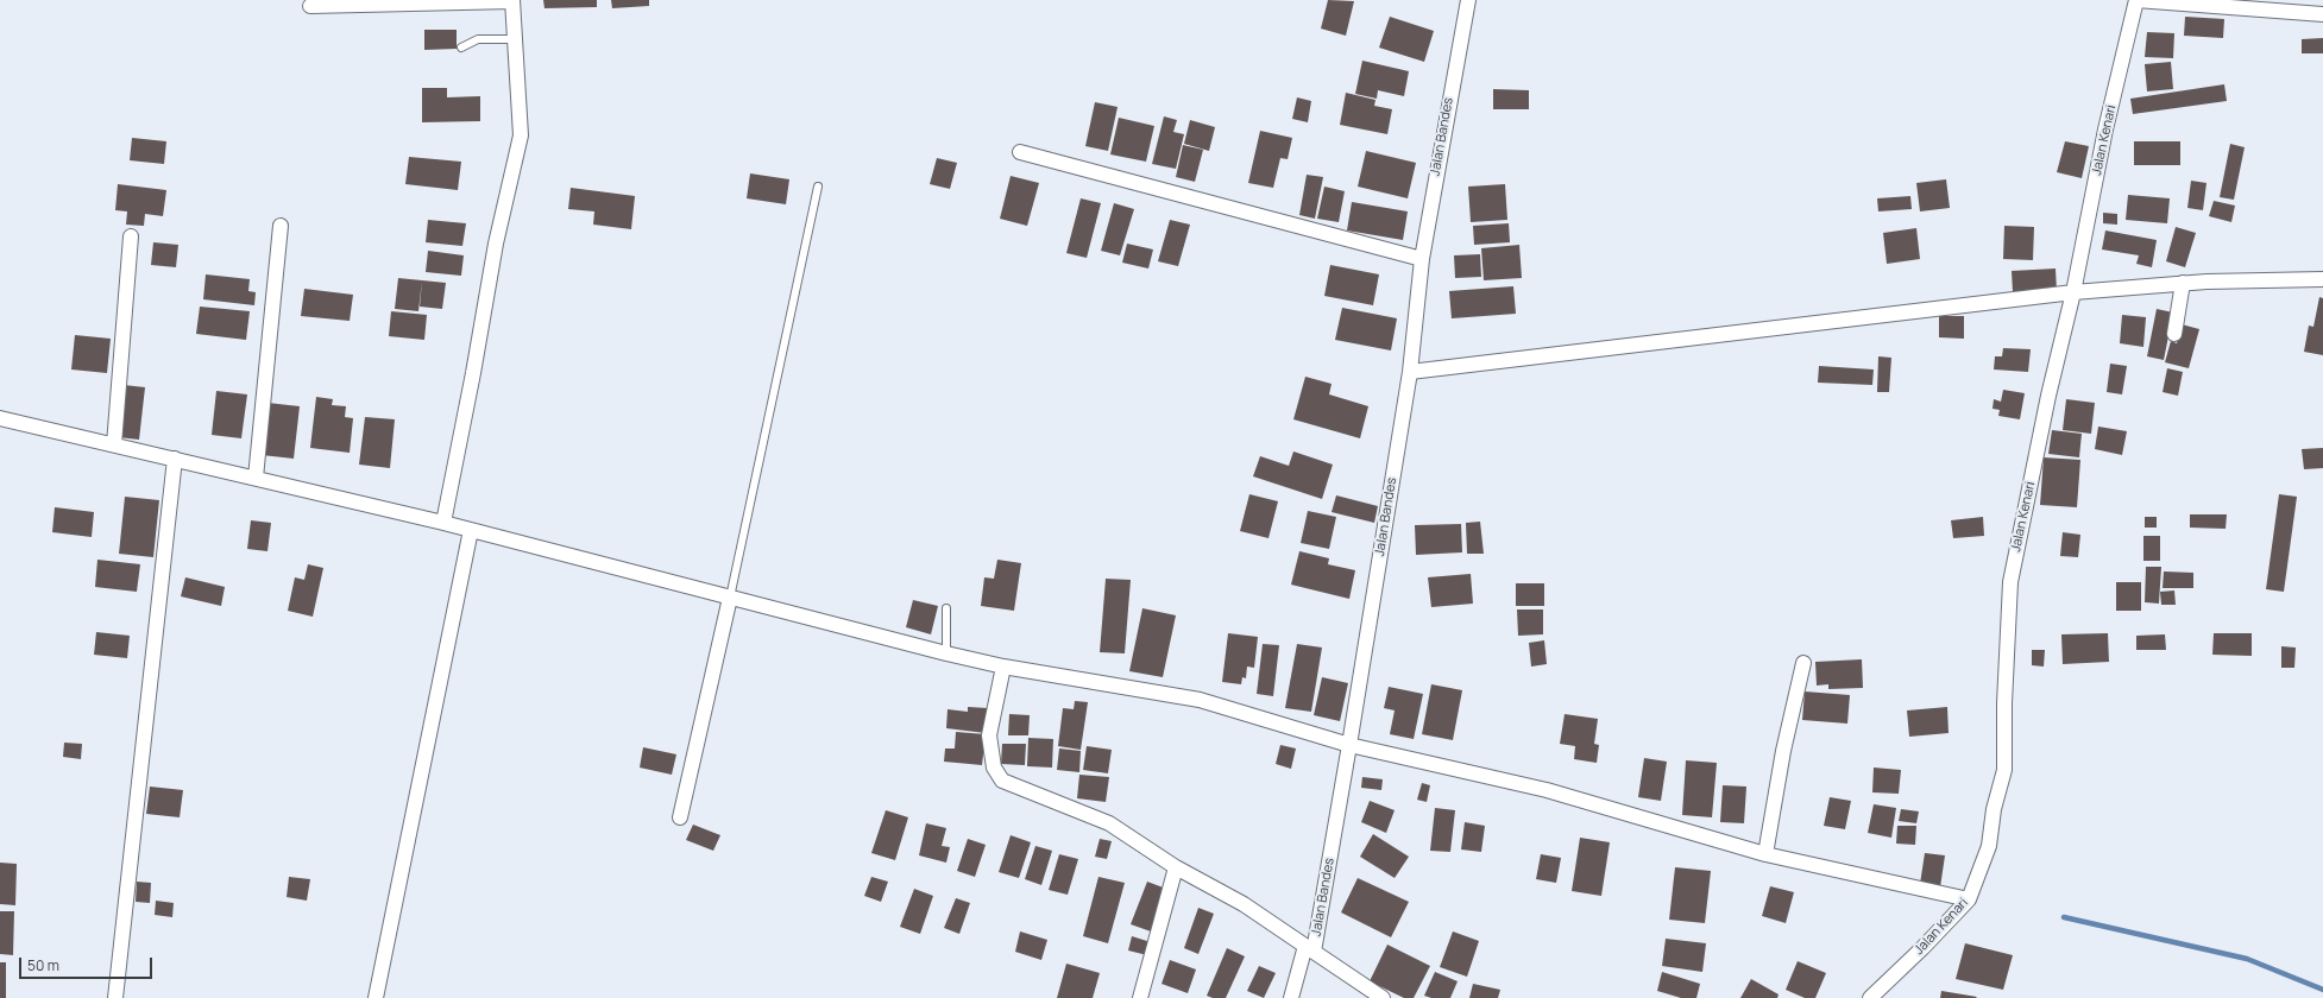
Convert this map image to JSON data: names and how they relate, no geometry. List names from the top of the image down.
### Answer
{
  "streets": {
    "street": ["Jalan Bandes", "Jalan Kenari"]
  },
  "scale_bar": "50 m"
}
